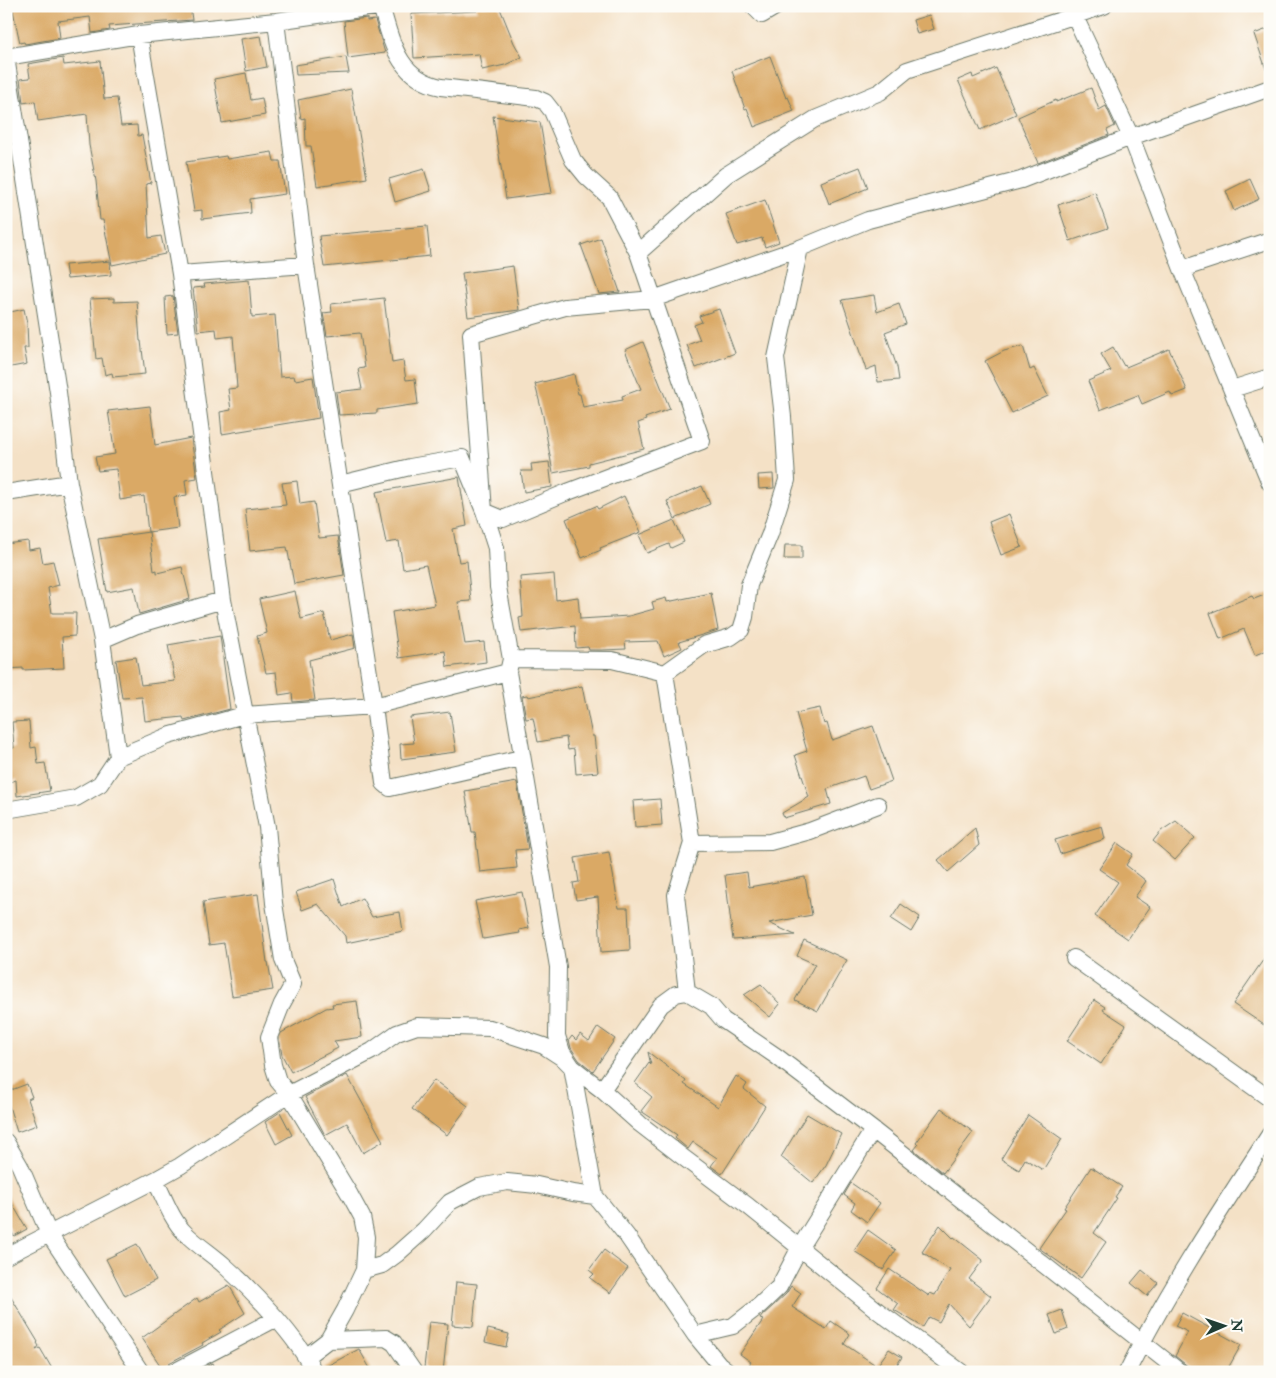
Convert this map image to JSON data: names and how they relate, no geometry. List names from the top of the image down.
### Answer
{
  "north": "right"
}
